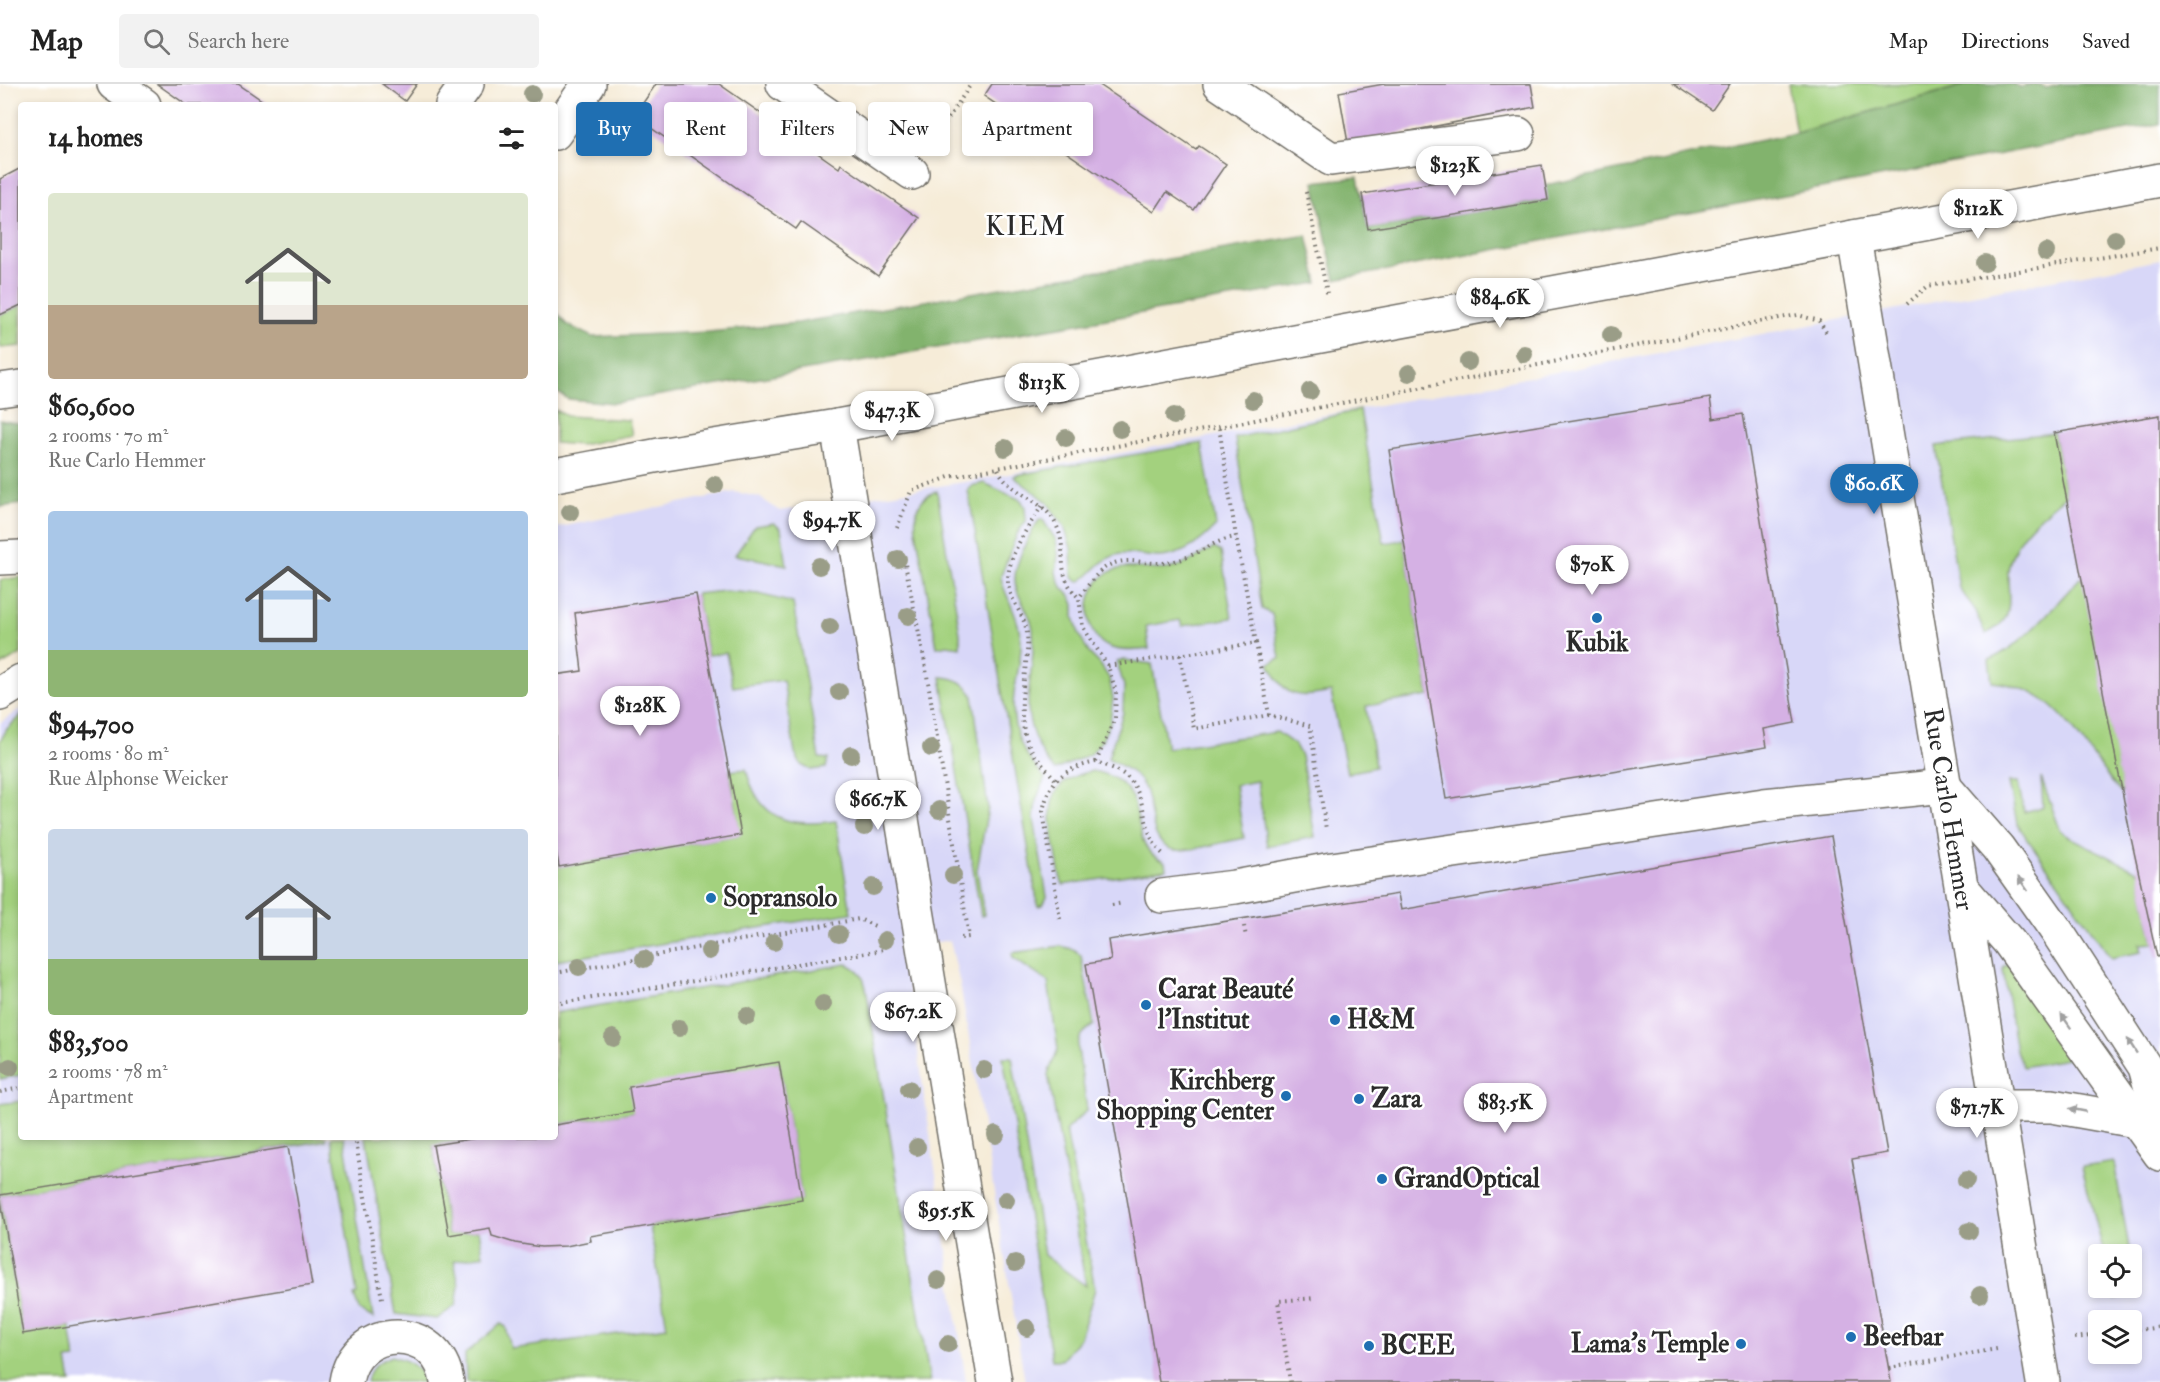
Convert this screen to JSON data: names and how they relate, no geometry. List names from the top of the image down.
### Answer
{
  "streets": {
    "street": ["Rue Carlo Hemmer"]
  },
  "districts": ["KIEM"],
  "places": [
    "Kubik",
    "Sopransolo",
    "Carat Beauté l'Institut",
    "H&M",
    "Kirchberg Shopping Center",
    "Zara",
    "GrandOptical",
    "Beefbar",
    "Lama's Temple",
    "BCEE"
  ],
  "page": {
    "header": "Map",
    "search": "Search here",
    "nav": ["Map", "Directions", "Saved"],
    "chip": [
      "Buy",
      "Rent",
      "Filters",
      "New",
      "Apartment"
    ],
    "heading": "14 homes",
    "price": [
      "$123K",
      "$112K",
      "$84.6K",
      "$113K",
      "$47.3K",
      "$60.6K",
      "$94.7K",
      "$70K",
      "$128K",
      "$66.7K",
      "$67.2K",
      "$83.5K",
      "$71.7K",
      "$95.5K"
    ],
    "list": [
      {
        "name": "$60,600",
        "note": "2 rooms · 70 m² · Rue Carlo Hemmer"
      },
      {
        "name": "$94,700",
        "note": "2 rooms · 80 m² · Rue Alphonse Weicker"
      },
      {
        "name": "$83,500",
        "note": "2 rooms · 78 m² · Apartment"
      }
    ]
  }
}
